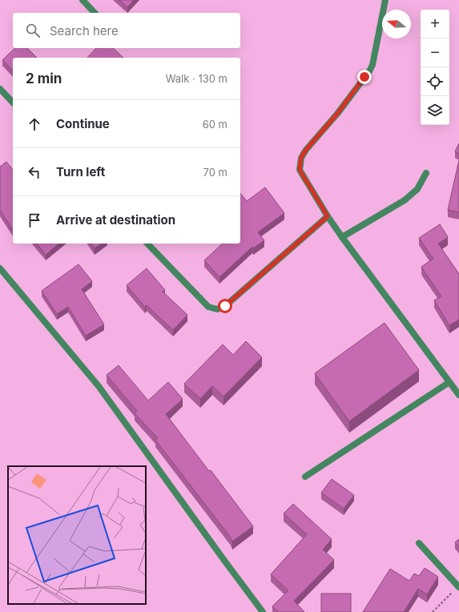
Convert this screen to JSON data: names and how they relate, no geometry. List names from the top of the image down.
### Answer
{
  "north": "left",
  "page": {
    "map_buttons": ["+", "−"],
    "search": "Search here",
    "heading": ["2 min", "Walk · 130 m"],
    "list": [
      ["Continue", "60 m"],
      ["Turn left", "70 m"],
      "Arrive at destination"
    ]
  }
}
